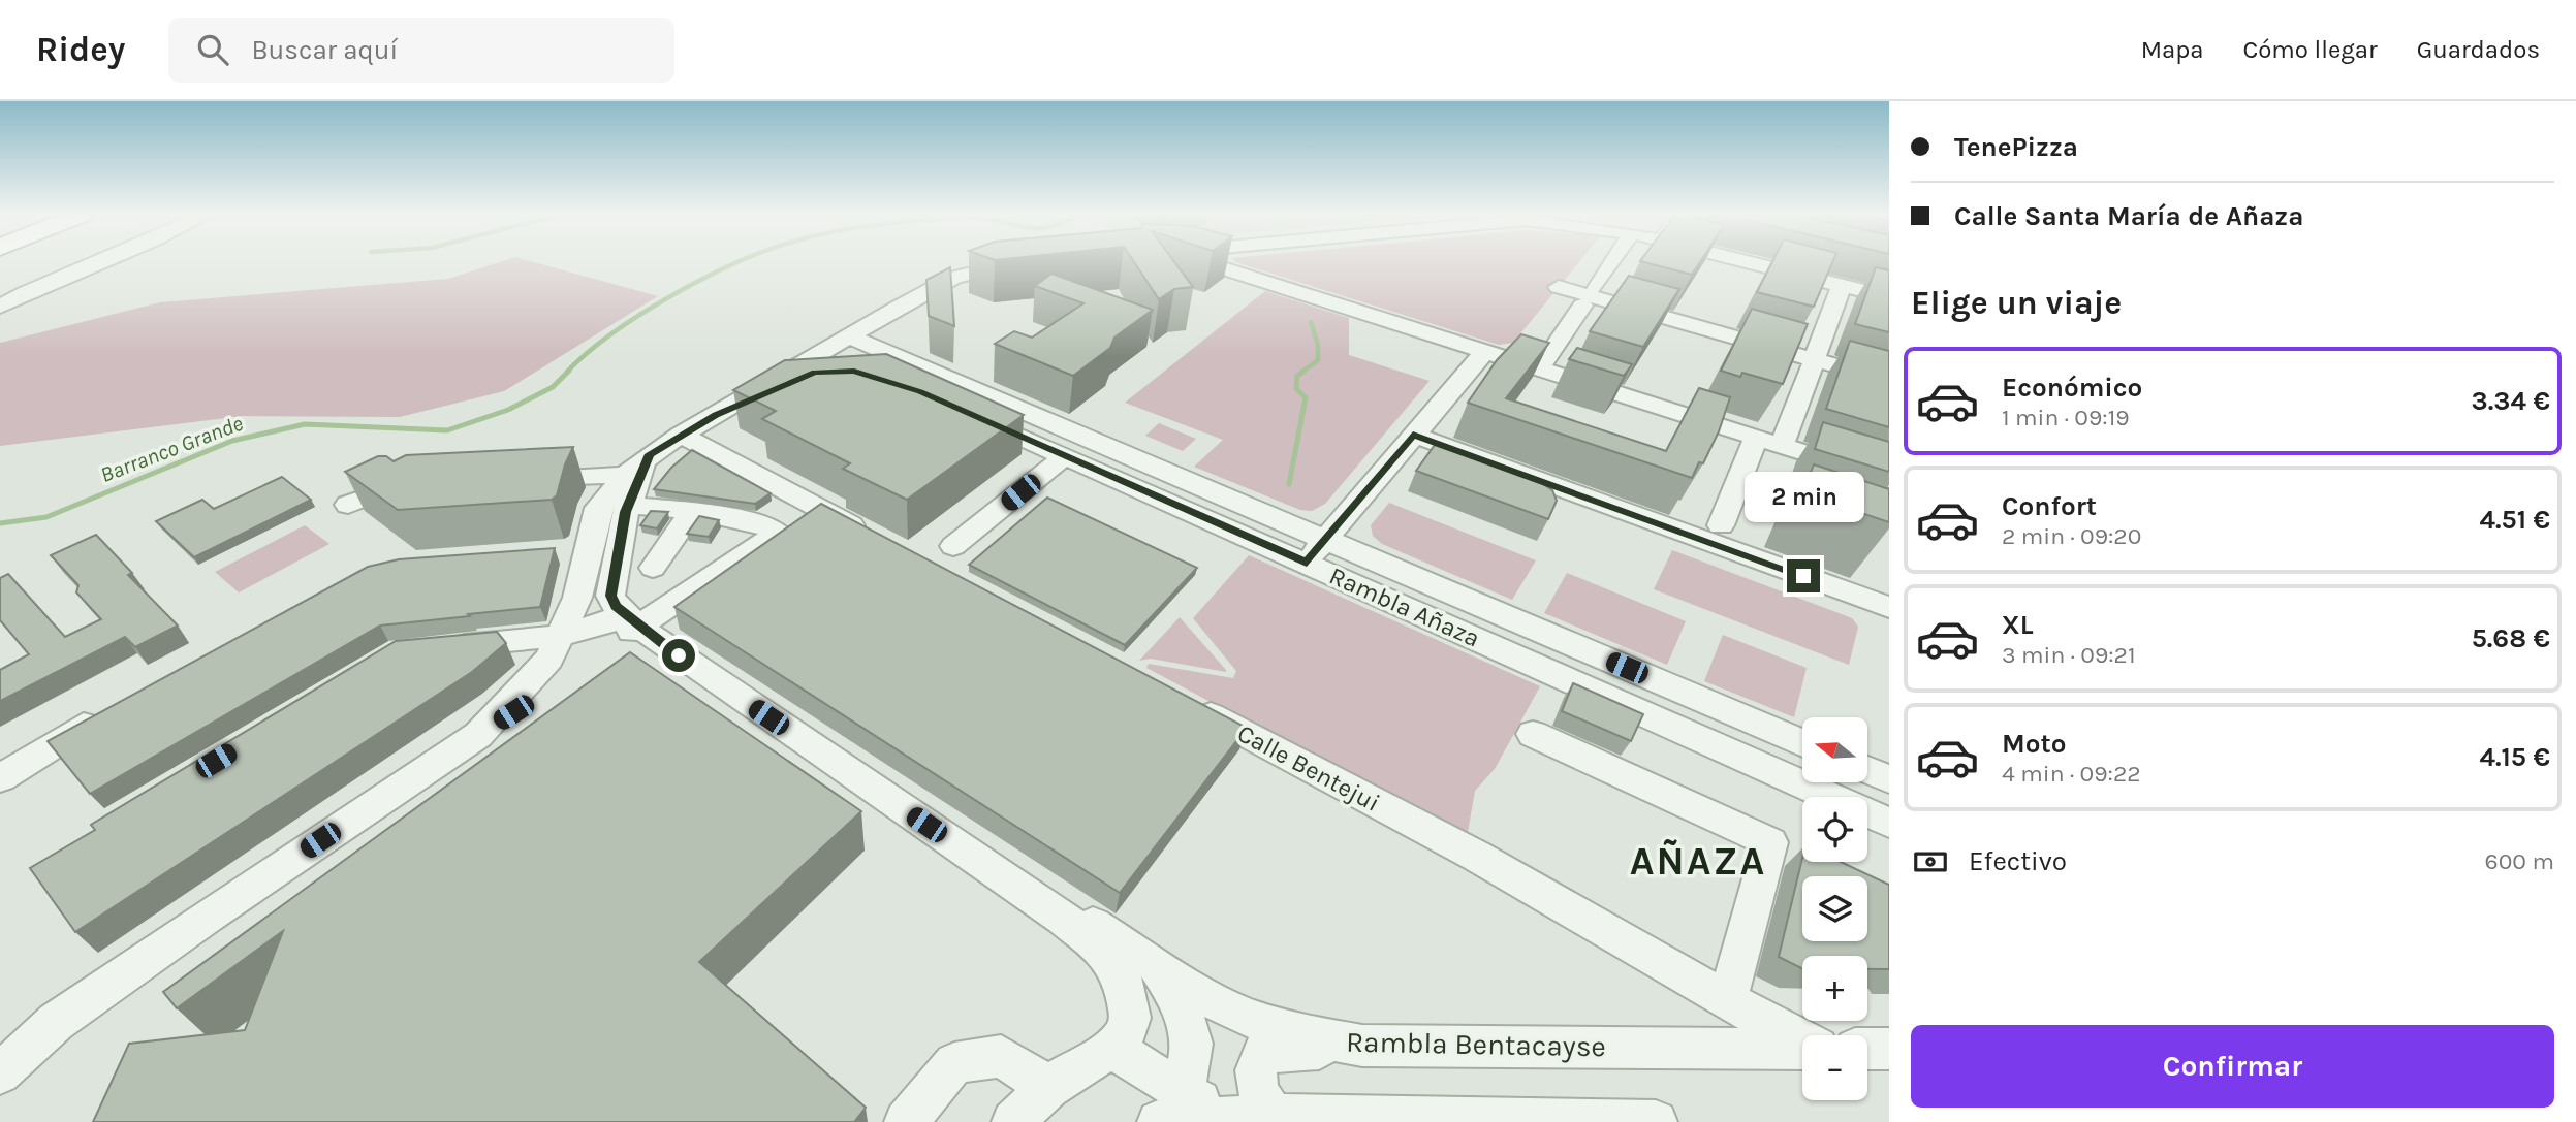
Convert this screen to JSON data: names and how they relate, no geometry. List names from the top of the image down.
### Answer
{
  "streets": {
    "street": ["Rambla Añaza", "Calle Bentejui", "Rambla Bentacayse"]
  },
  "districts": ["AÑAZA"],
  "water": ["Barranco Grande"],
  "north": "left",
  "page": {
    "header": "Ridey",
    "search": "Buscar aquí",
    "nav": ["Mapa", "Cómo llegar", "Guardados"],
    "banner": ["TenePizza", "Calle Santa María de Añaza"],
    "heading": "Elige un viaje",
    "list": [
      {
        "name": "Económico",
        "note": "1 min · 09:19",
        "value": "3.34 €"
      },
      {
        "name": "Confort",
        "note": "2 min · 09:20",
        "value": "4.51 €"
      },
      {
        "name": "XL",
        "note": "3 min · 09:21",
        "value": "5.68 €"
      },
      {
        "name": "Moto",
        "note": "4 min · 09:22",
        "value": "4.15 €"
      }
    ],
    "bubble": "2 min",
    "map_buttons": ["+", "−"],
    "pay": ["Efectivo", "600 m"],
    "buttons": "Confirmar"
  }
}
